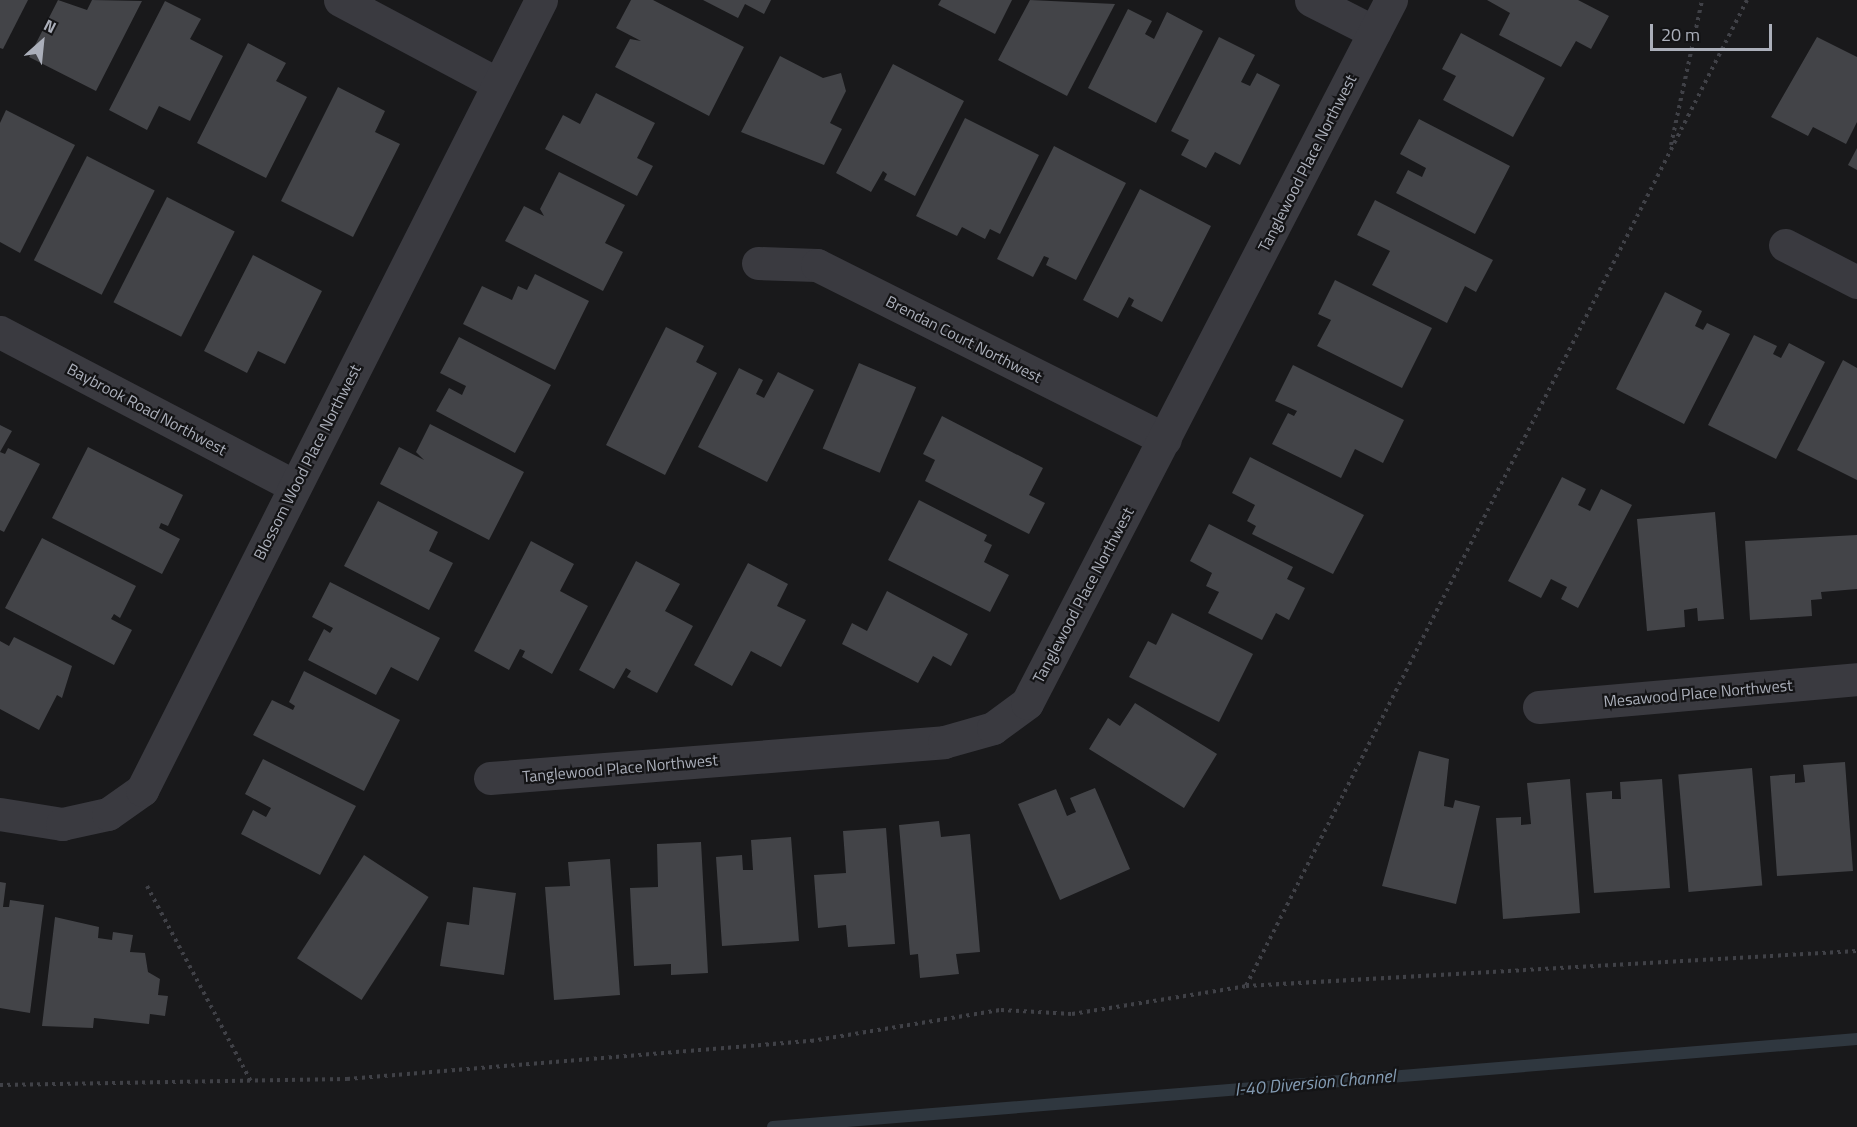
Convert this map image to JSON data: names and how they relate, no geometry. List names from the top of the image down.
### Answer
{
  "streets": {
    "street": [
      "Tanglewood Place Northwest",
      "Brendan Court Northwest",
      "Baybrook Road Northwest",
      "Blossom Wood Place Northwest",
      "Mesawood Place Northwest"
    ]
  },
  "crossings": [
    ["Tanglewood Place Northwest", "Brendan Court Northwest"],
    ["Baybrook Road Northwest", "Blossom Wood Place Northwest"]
  ],
  "water": ["I-40 Diversion Channel"],
  "scale_bar": "20 m",
  "north": "top right"
}
